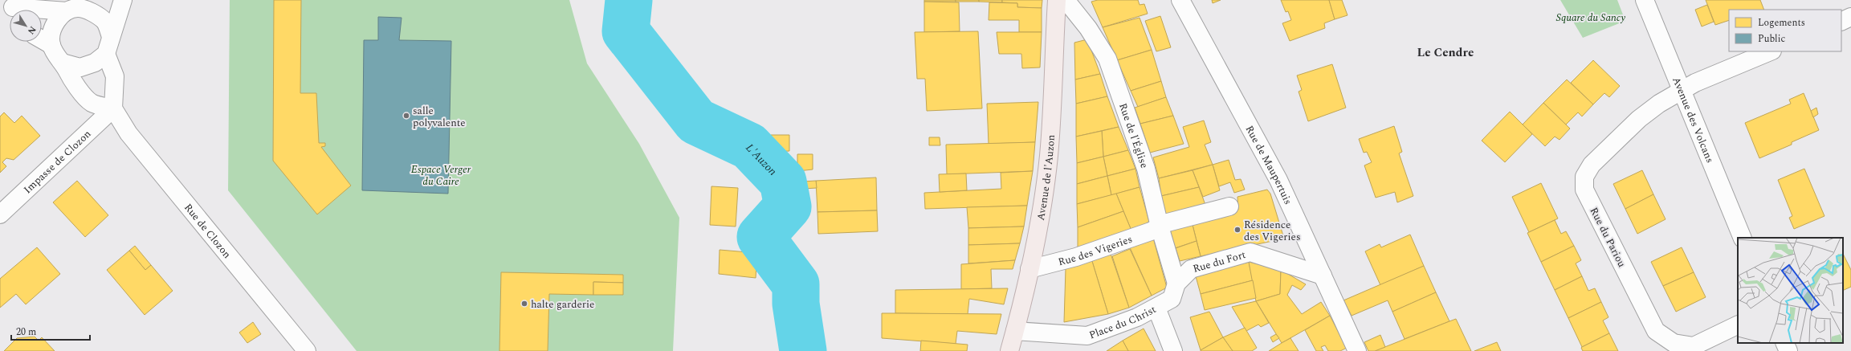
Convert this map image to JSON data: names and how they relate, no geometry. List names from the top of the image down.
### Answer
{
  "streets": {
    "main road": ["Avenue de l'Auzon"],
    "street": [
      "Avenue des Volcans",
      "Rue de l'Église",
      "Impasse de Clozon",
      "Rue de Maupertuis",
      "Rue de Clozon",
      "Rue du Pariou",
      "Rue des Vigeries",
      "Rue du Fort",
      "Place du Christ"
    ]
  },
  "crossings": [
    ["Avenue des Volcans", "Rue du Pariou"],
    ["Rue de l'Église", "Rue des Vigeries"],
    ["Rue de l'Église", "Rue du Fort"],
    ["Rue de l'Église", "Place du Christ"],
    ["Impasse de Clozon", "Rue de Clozon"],
    ["Rue de Maupertuis", "Rue du Fort"],
    ["Avenue de l'Auzon", "Rue des Vigeries"],
    ["Avenue de l'Auzon", "Place du Christ"],
    ["Rue du Fort", "Place du Christ"]
  ],
  "districts": ["Le Cendre"],
  "water": ["L'Auzon"],
  "parks": ["Square du Sancy", "Espace Verger du Caire"],
  "places": ["salle polyvalente", "Résidence des Vigeries", "halte garderie"],
  "legend": ["Logements", "Public"],
  "scale_bar": "20 m",
  "north": "bottom right"
}
